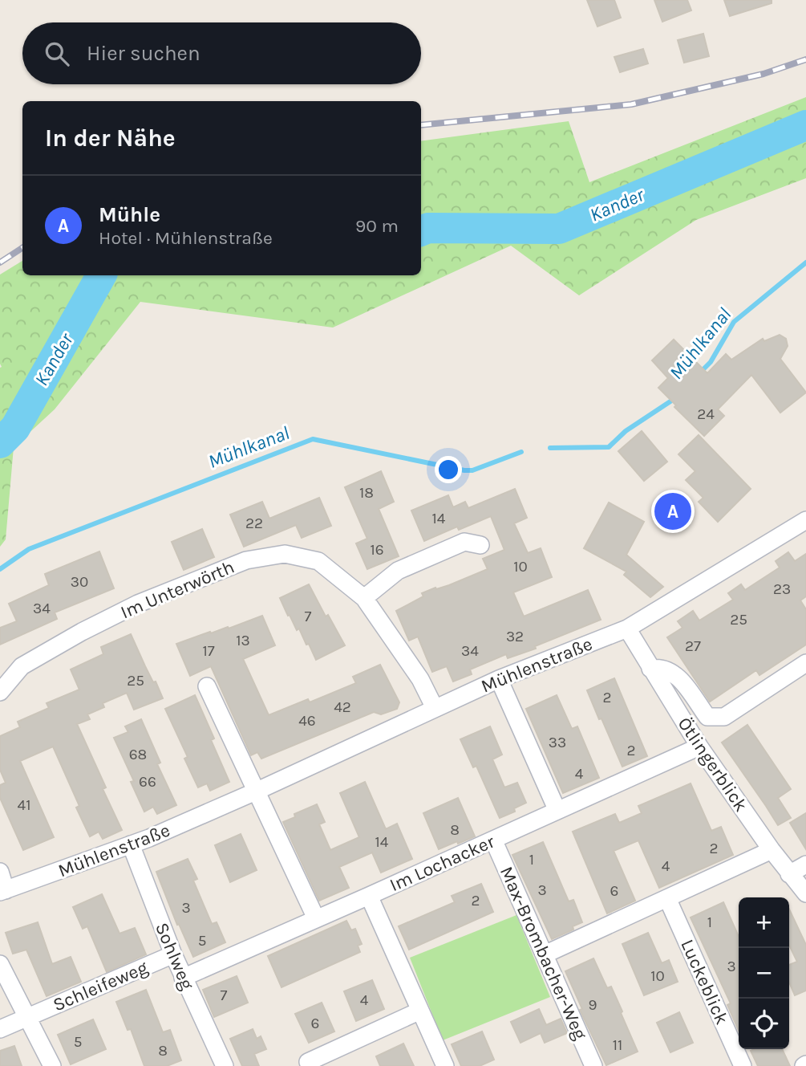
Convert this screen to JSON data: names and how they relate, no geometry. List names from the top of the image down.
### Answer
{
  "streets": {
    "street": [
      "Im Unterwörth",
      "Mühlenstraße",
      "Ötlingerblick",
      "Im Lochacker",
      "Max-Brombacher-Weg",
      "Sohlweg",
      "Luckeblick",
      "Schleifeweg"
    ]
  },
  "crossings": [
    ["Im Unterwörth", "Mühlenstraße"],
    ["Mühlenstraße", "Ötlingerblick"],
    ["Mühlenstraße", "Sohlweg"],
    ["Ötlingerblick", "Im Lochacker"],
    ["Im Lochacker", "Max-Brombacher-Weg"],
    ["Im Lochacker", "Sohlweg"],
    ["Sohlweg", "Schleifeweg"]
  ],
  "water": ["Kander", "Mühlkanal"],
  "house_numbers": [
    "24",
    "18",
    "14",
    "22",
    "16",
    "10",
    "30",
    "23",
    "34",
    "7",
    "25",
    "32",
    "13",
    "27",
    "17",
    "34",
    "25",
    "2",
    "42",
    "46",
    "33",
    "2",
    "68",
    "4",
    "66",
    "41",
    "8",
    "14",
    "2",
    "1",
    "4",
    "3",
    "6",
    "2",
    "3",
    "1",
    "5",
    "3",
    "10",
    "7",
    "4",
    "9",
    "6",
    "5",
    "11",
    "8"
  ],
  "page": {
    "search": "Hier suchen",
    "heading": "In der Nähe",
    "list": [
      {
        "mark": "A",
        "name": "Mühle",
        "note": "Hotel · Mühlenstraße",
        "value": "90 m"
      }
    ],
    "pins": "A",
    "map_buttons": ["+", "−"]
  }
}
